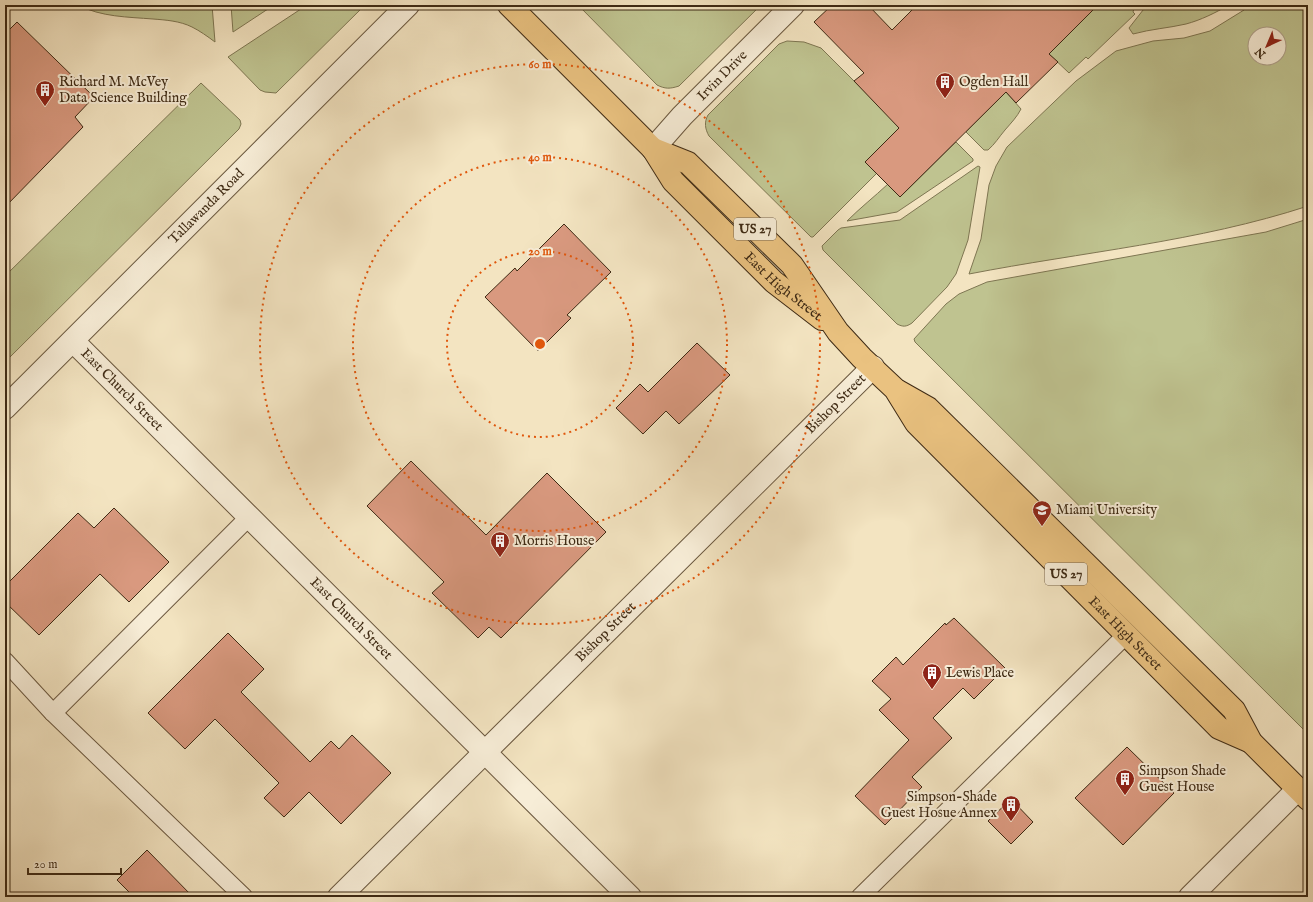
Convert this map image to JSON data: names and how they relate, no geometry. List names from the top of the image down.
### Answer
{
  "streets": {
    "highway": ["US 27", "East High Street"],
    "street": [
      "Irvin Drive",
      "Tallawanda Road",
      "East Church Street",
      "Bishop Street"
    ]
  },
  "crossings": [
    ["Irvin Drive", "East High Street"],
    ["Tallawanda Road", "East Church Street"],
    ["East High Street", "Bishop Street"],
    ["East Church Street", "Bishop Street"]
  ],
  "places": {
    "building": [
      "Ogden Hall",
      "Richard M. McVey Data Science Building",
      "Morris House",
      "Lewis Place",
      "Simpson Shade Guest House",
      "Simpson-Shade Guest Hosue Annex"
    ],
    "school or university": ["Miami University"]
  },
  "scale_bar": "20 m",
  "north": "bottom left",
  "rings": ["60 m", "40 m", "20 m"]
}
